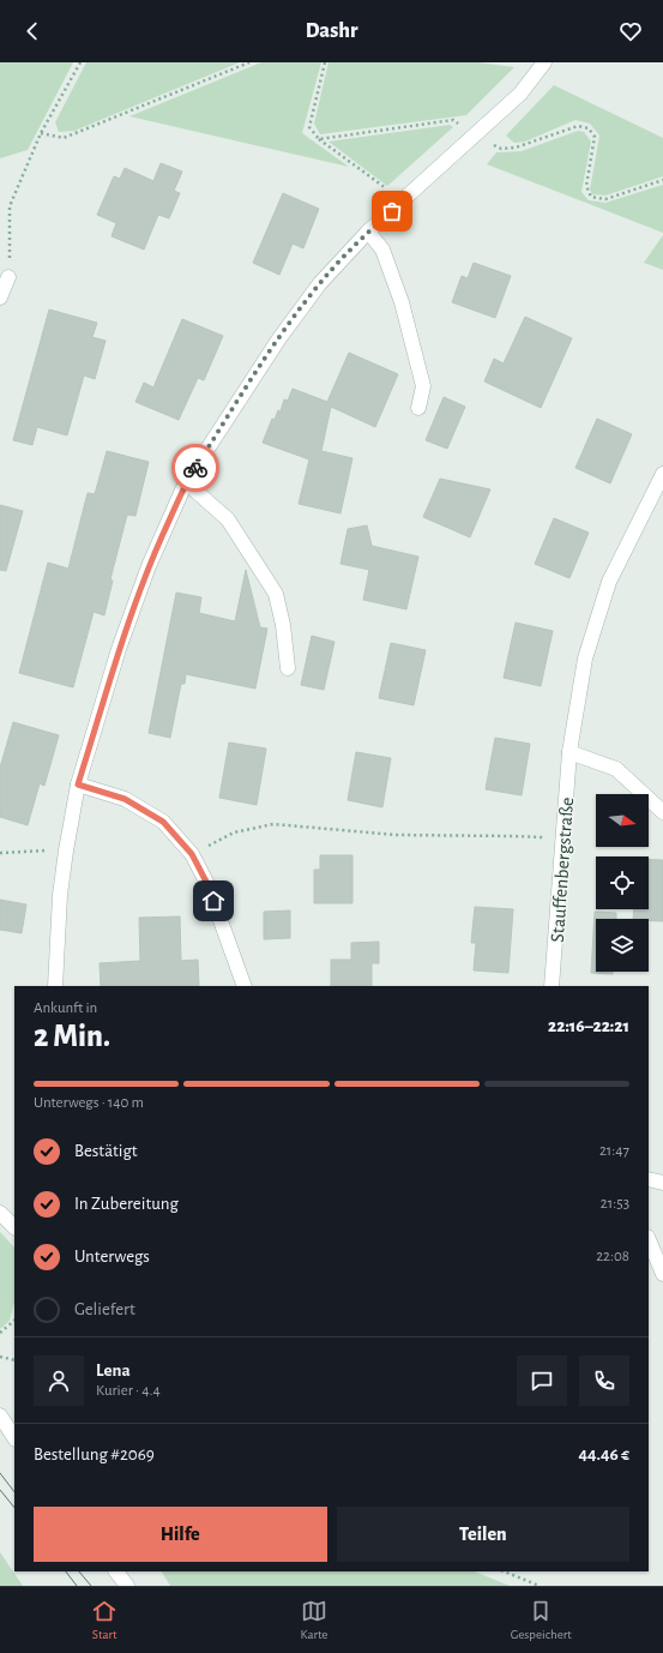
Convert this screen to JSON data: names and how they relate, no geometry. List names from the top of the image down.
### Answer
{
  "streets": {
    "street": ["Stauffenbergstraße"]
  },
  "north": "right",
  "page": {
    "header": "Dashr",
    "heading": ["2 Min.", "Ankunft in", "22:16–22:21"],
    "panel": [
      "Lena",
      "Kurier · 4.4",
      "Bestellung #2069",
      "44.46 €"
    ],
    "bar": "Unterwegs · 140 m",
    "list": [
      ["Bestätigt", "21:47"],
      ["In Zubereitung", "21:53"],
      ["Unterwegs", "22:08"],
      "Geliefert"
    ],
    "buttons": ["Hilfe", "Teilen"],
    "tabs": ["Start", "Karte", "Gespeichert"]
  }
}
